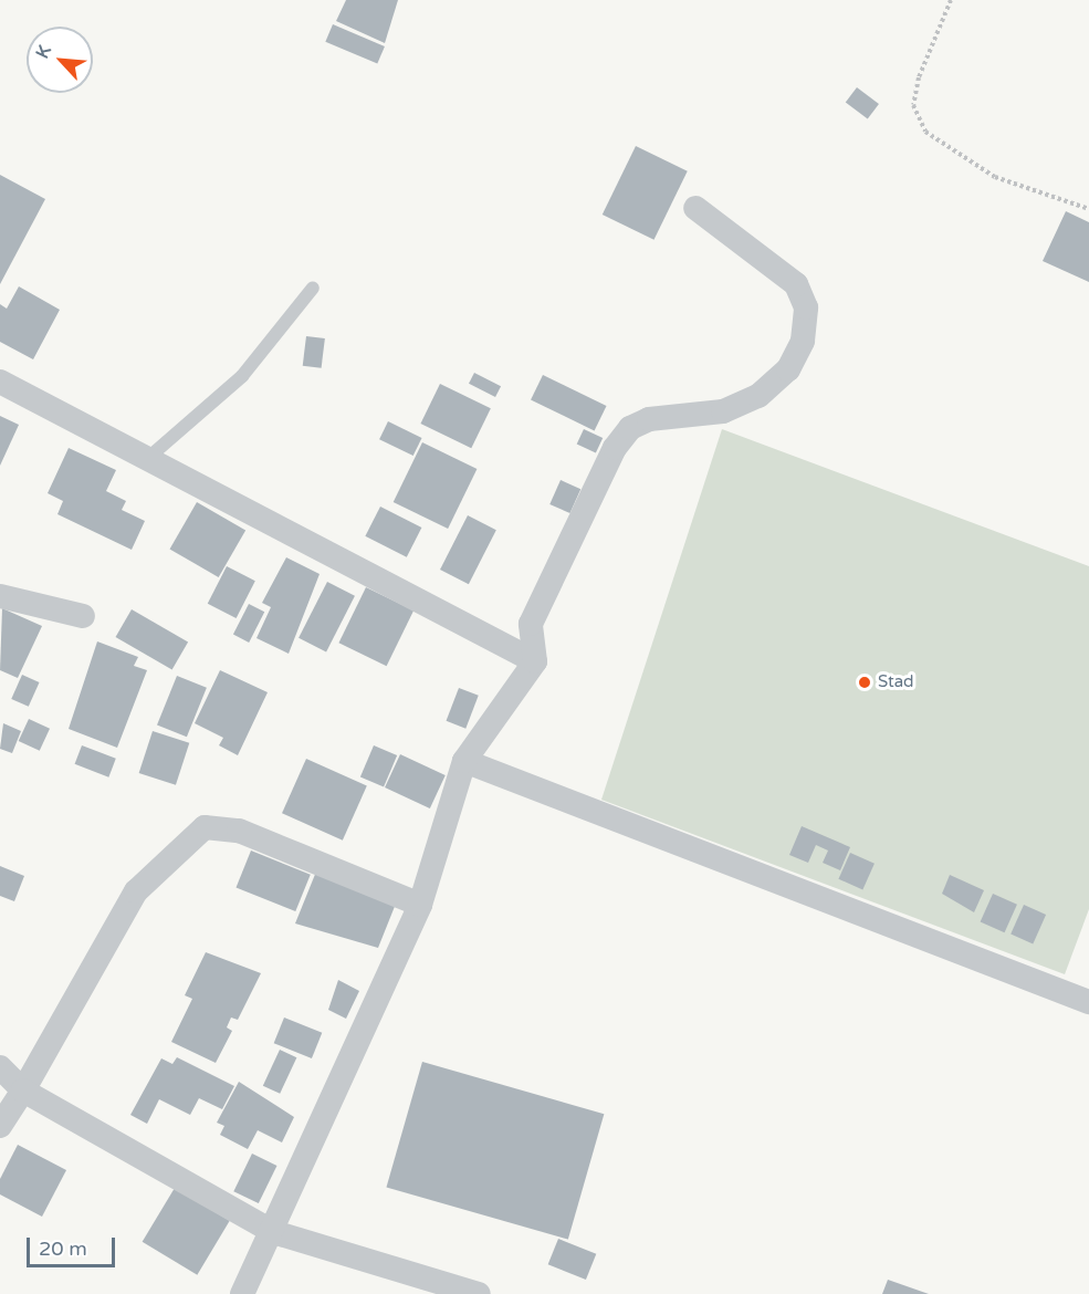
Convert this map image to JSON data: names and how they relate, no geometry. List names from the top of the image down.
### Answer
{
  "places": ["Stad"],
  "scale_bar": "20 m",
  "north": "top left"
}
